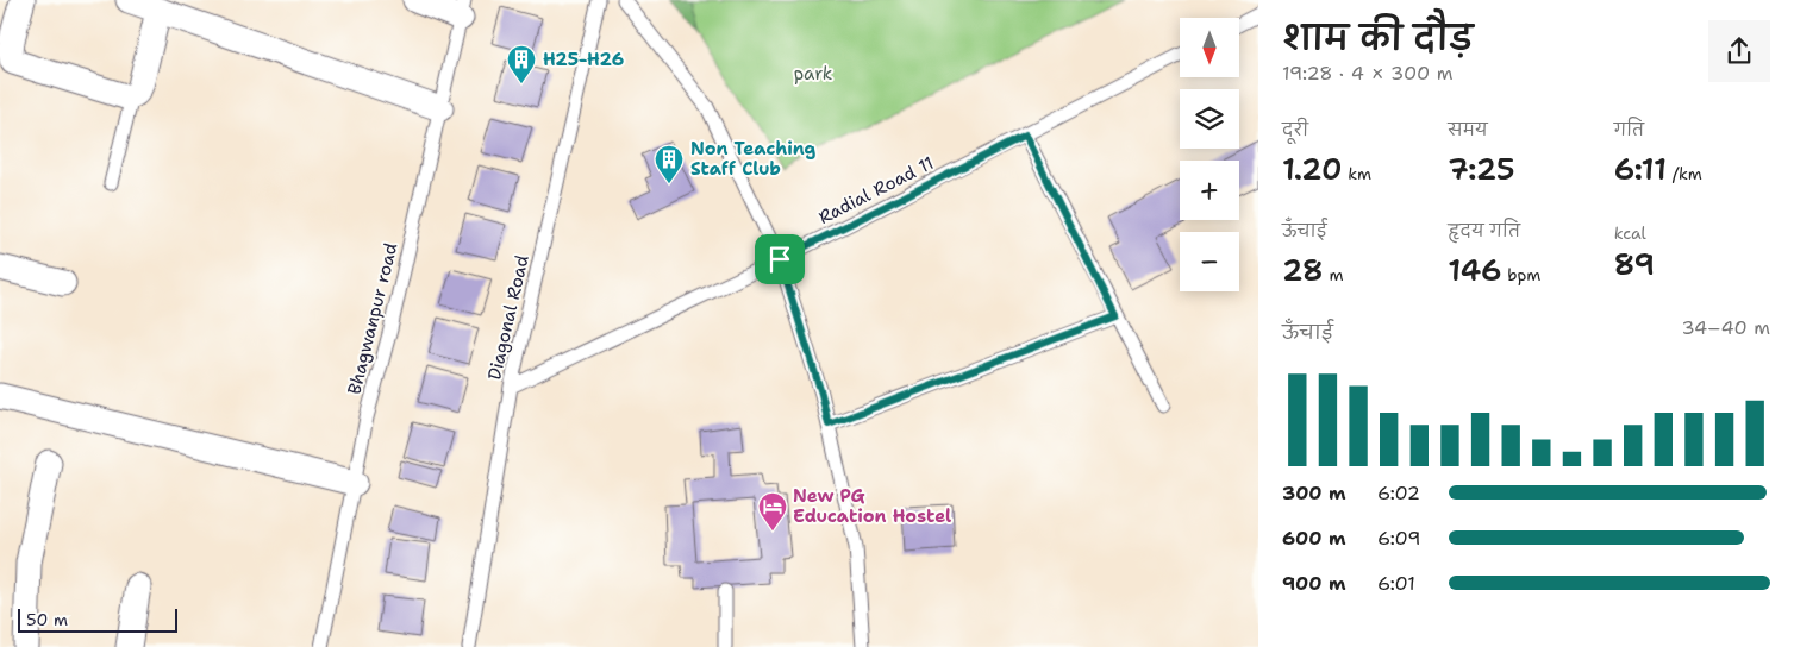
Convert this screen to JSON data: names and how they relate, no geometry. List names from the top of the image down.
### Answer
{
  "streets": {
    "lane": ["Radial Road 11", "Diagonal Road", "Bhagwanpur road"]
  },
  "crossings": [
    ["Radial Road 11", "Diagonal Road"]
  ],
  "parks": ["park"],
  "places": {
    "building": ["H25-H26", "Non Teaching Staff Club"],
    "hotel": ["New PG Education Hostel"]
  },
  "scale_bar": "50 m",
  "north": "bottom",
  "page": {
    "heading": ["शाम की दौड़", "19:28 · 4 × 300 m"],
    "map_buttons": ["+", "−"],
    "stats": [
      ["दूरी", "1.20 km"],
      ["समय", "7:25"],
      ["गति", "6:11 /km"],
      ["ऊँचाई", "28 m"],
      ["हृदय गति", "146 bpm"],
      ["kcal", "89"]
    ],
    "chart": ["ऊँचाई", "34–40 m"],
    "list": [
      {
        "name": "300 m",
        "note": "6:02"
      },
      {
        "name": "600 m",
        "note": "6:09"
      },
      {
        "name": "900 m",
        "note": "6:01"
      }
    ],
    "scale": "50 m"
  }
}
